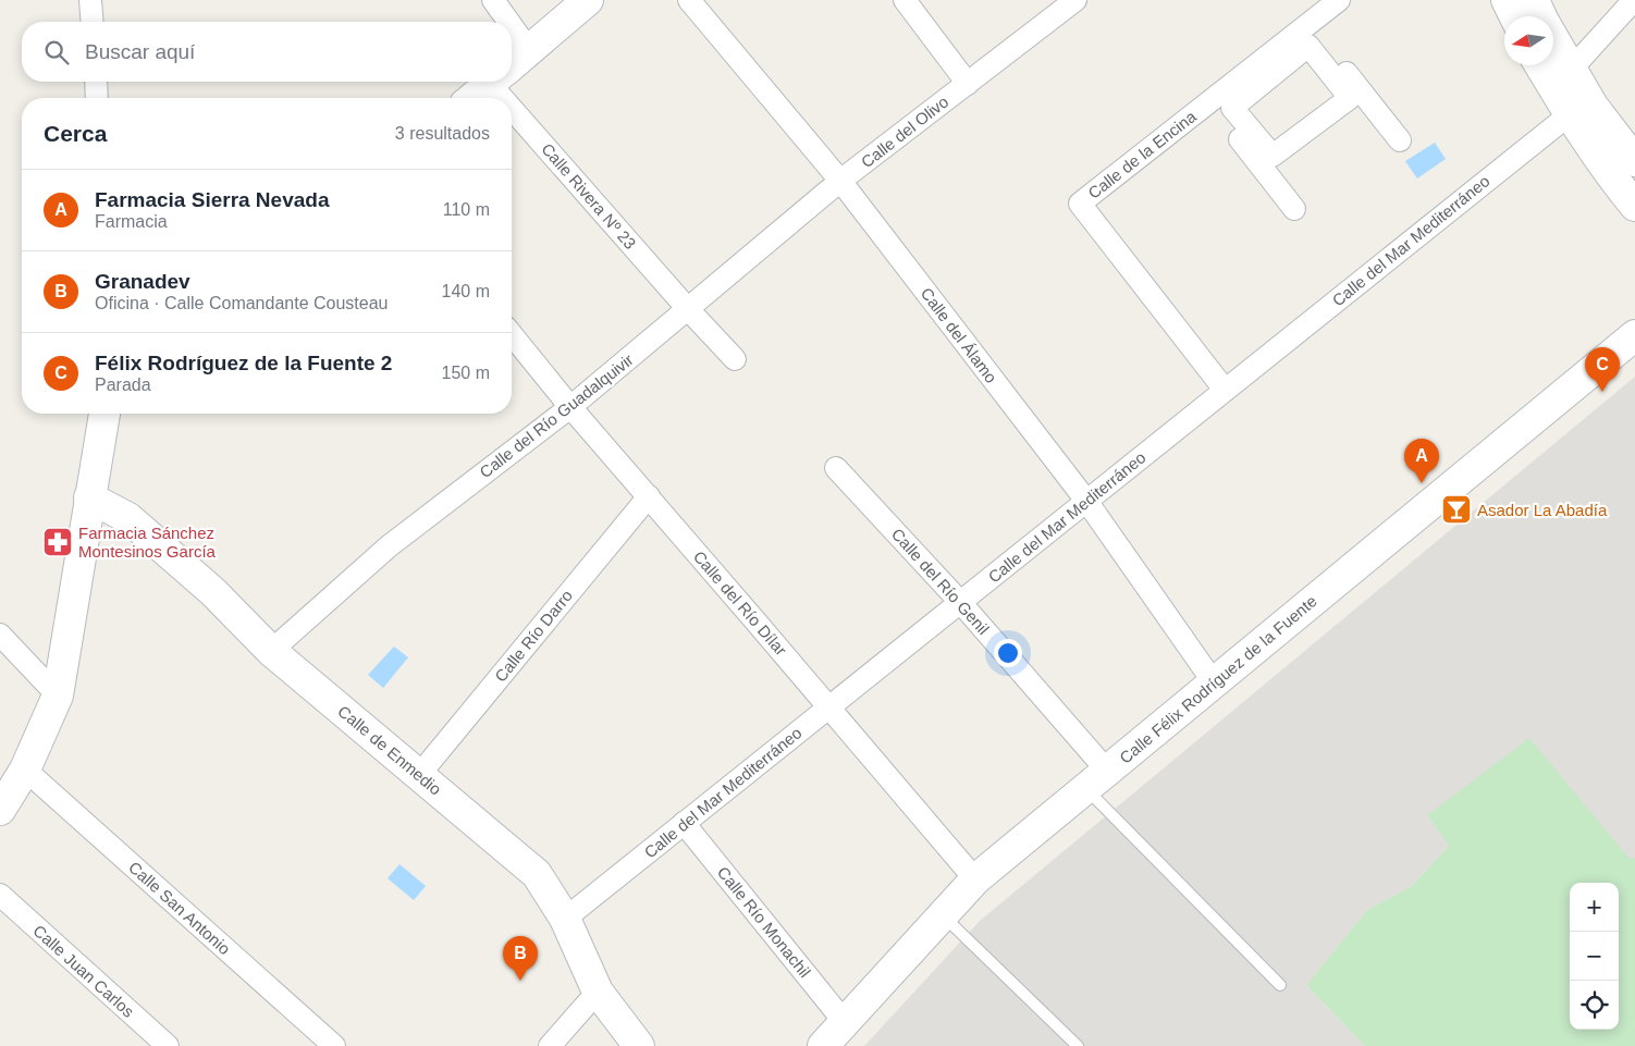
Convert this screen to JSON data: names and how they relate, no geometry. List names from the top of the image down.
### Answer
{
  "streets": {
    "street": [
      "Calle del Olivo",
      "Calle de la Encina",
      "Calle Rivera Nº 23",
      "Calle del Mar Mediterráneo",
      "Calle del Álamo",
      "Calle del Río Guadalquivir",
      "Calle del Río Genil",
      "Calle del Río Dílar",
      "Calle Río Darro",
      "Calle Félix Rodríguez de la Fuente",
      "Calle de Enmedio",
      "Calle San Antonio",
      "Calle Río Monachil",
      "Calle Juan Carlos"
    ]
  },
  "crossings": [
    ["Calle del Olivo", "Calle del Álamo"],
    ["Calle del Olivo", "Calle del Río Guadalquivir"],
    ["Calle de la Encina", "Calle del Mar Mediterráneo"],
    ["Calle Rivera Nº 23", "Calle del Río Guadalquivir"],
    ["Calle del Mar Mediterráneo", "Calle del Álamo"],
    ["Calle del Mar Mediterráneo", "Calle del Río Genil"],
    ["Calle del Mar Mediterráneo", "Calle del Río Dílar"],
    ["Calle del Mar Mediterráneo", "Calle de Enmedio"],
    ["Calle del Mar Mediterráneo", "Calle Río Monachil"],
    ["Calle del Álamo", "Calle del Río Guadalquivir"],
    ["Calle del Álamo", "Calle Félix Rodríguez de la Fuente"],
    ["Calle del Río Guadalquivir", "Calle del Río Dílar"],
    ["Calle del Río Guadalquivir", "Calle de Enmedio"],
    ["Calle del Río Genil", "Calle Félix Rodríguez de la Fuente"],
    ["Calle del Río Dílar", "Calle Río Darro"],
    ["Calle del Río Dílar", "Calle Félix Rodríguez de la Fuente"],
    ["Calle Río Darro", "Calle de Enmedio"],
    ["Calle Félix Rodríguez de la Fuente", "Calle Río Monachil"]
  ],
  "places": {
    "bar": ["Asador La Abadía"],
    "pharmacy": ["Farmacia Sánchez Montesinos García"]
  },
  "north": "left",
  "page": {
    "search": "Buscar aquí",
    "heading": ["Cerca", "3 resultados"],
    "list": [
      {
        "mark": "A",
        "name": "Farmacia Sierra Nevada",
        "note": "Farmacia",
        "value": "110 m"
      },
      {
        "mark": "B",
        "name": "Granadev",
        "note": "Oficina · Calle Comandante Cousteau",
        "value": "140 m"
      },
      {
        "mark": "C",
        "name": "Félix Rodríguez de la Fuente 2",
        "note": "Parada",
        "value": "150 m"
      }
    ],
    "pins": ["C", "A", "B"],
    "map_buttons": ["+", "−"]
  }
}
